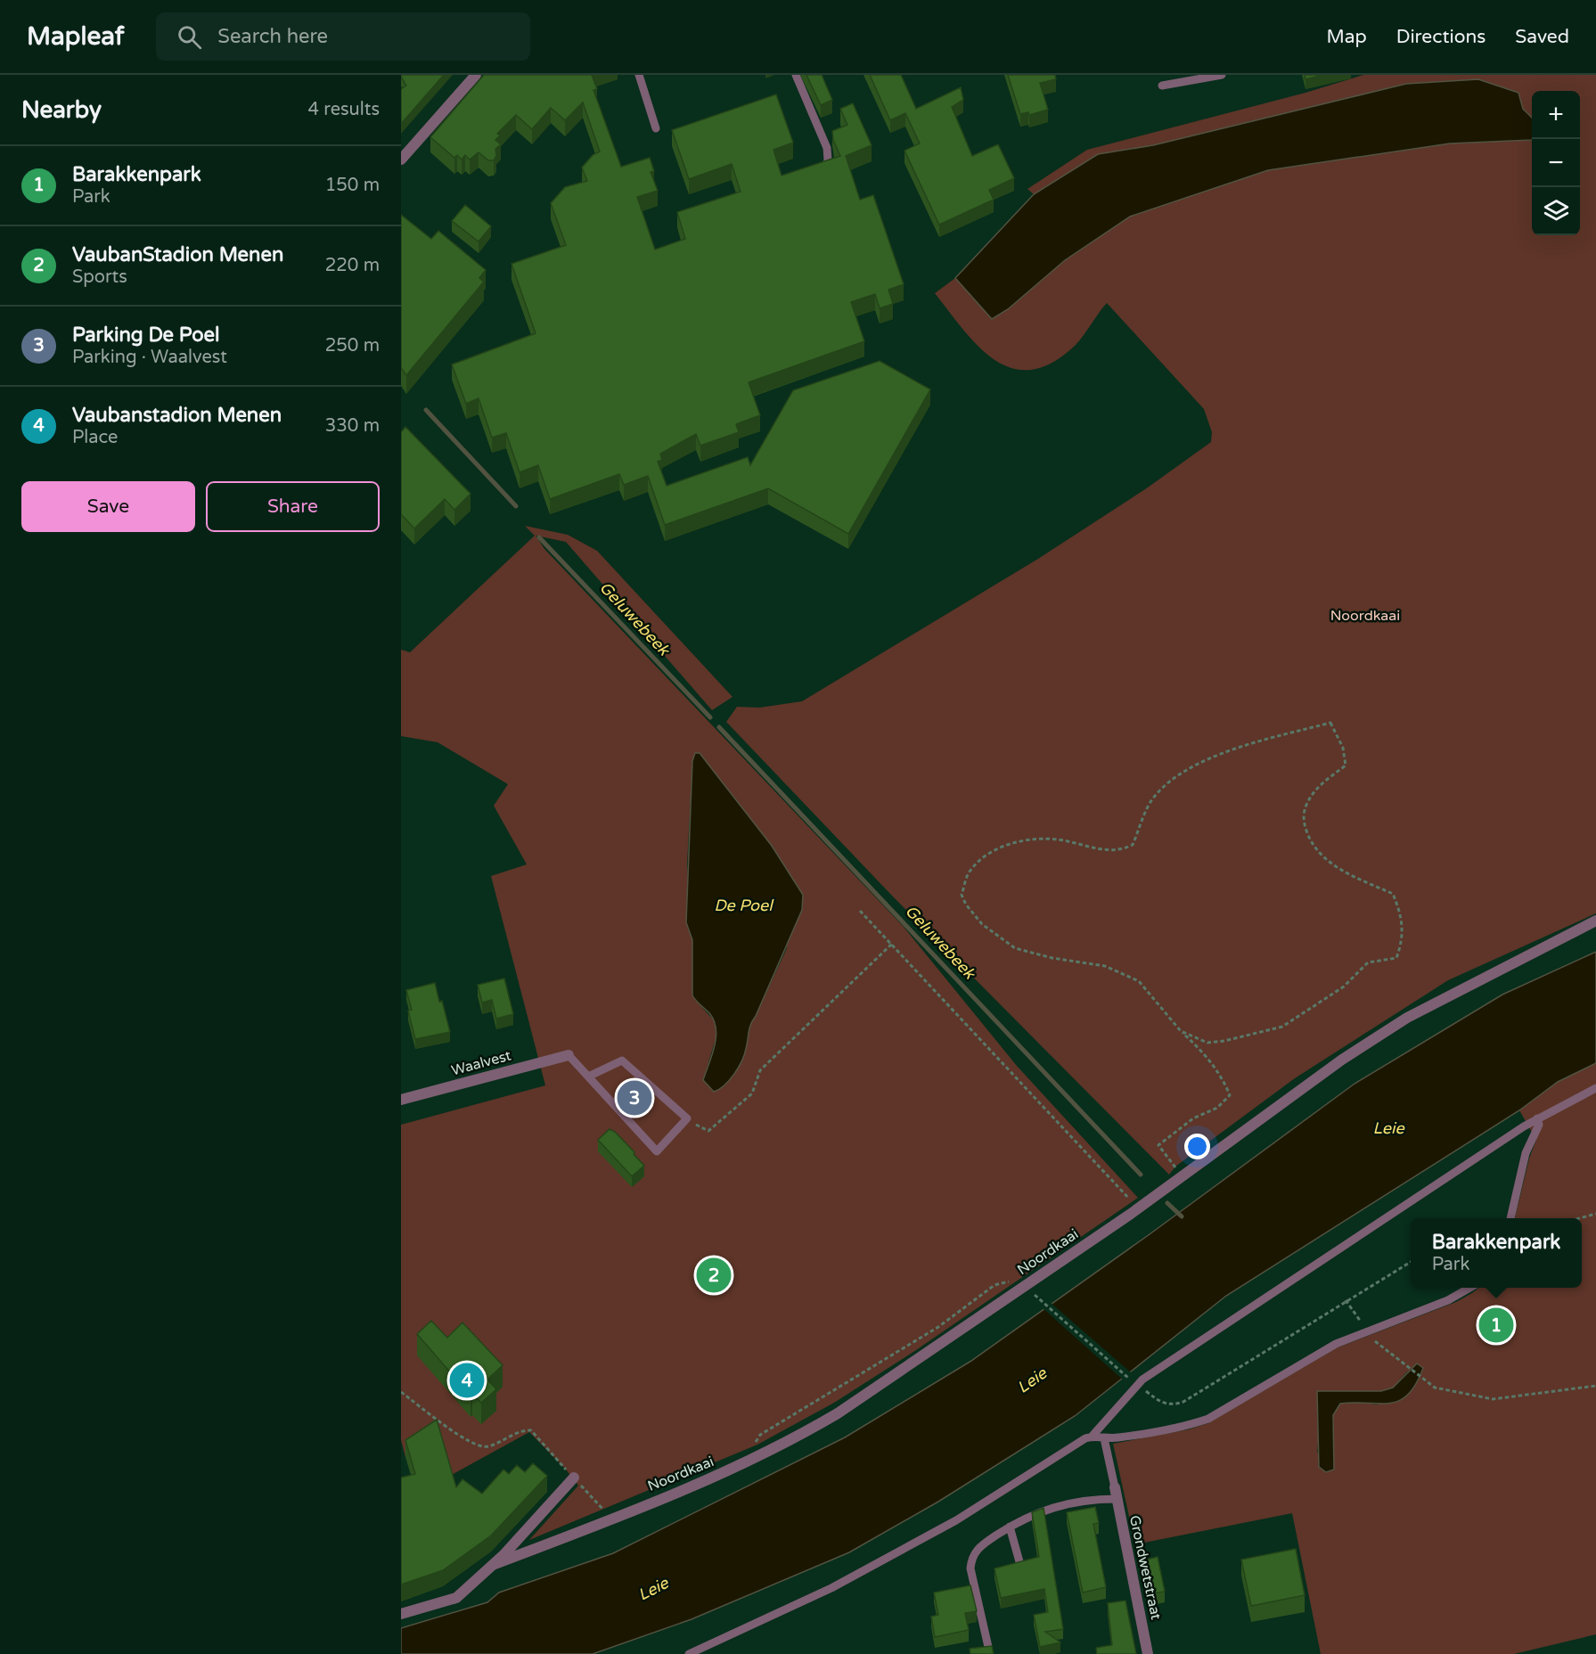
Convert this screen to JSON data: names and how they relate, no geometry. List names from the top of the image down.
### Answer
{
  "streets": {
    "street": ["Waalvest", "Noordkaai", "Grondwetstraat"]
  },
  "water": ["Geluwebeek", "De Poel", "Leie"],
  "parks": ["Noordkaai"],
  "page": {
    "header": "Mapleaf",
    "search": "Search here",
    "nav": ["Map", "Directions", "Saved"],
    "heading": ["Nearby", "4 results"],
    "map_buttons": ["+", "−"],
    "list": [
      {
        "mark": "1",
        "name": "Barakkenpark",
        "note": "Park",
        "value": "150 m"
      },
      {
        "mark": "2",
        "name": "VaubanStadion Menen",
        "note": "Sports",
        "value": "220 m"
      },
      {
        "mark": "3",
        "name": "Parking De Poel",
        "note": "Parking · Waalvest",
        "value": "250 m"
      },
      {
        "mark": "4",
        "name": "Vaubanstadion Menen",
        "note": "Place",
        "value": "330 m"
      }
    ],
    "buttons": ["Save", "Share"],
    "pins": [
      "3",
      "2",
      "1",
      "4"
    ],
    "popup": ["Barakkenpark", "Park"]
  }
}
